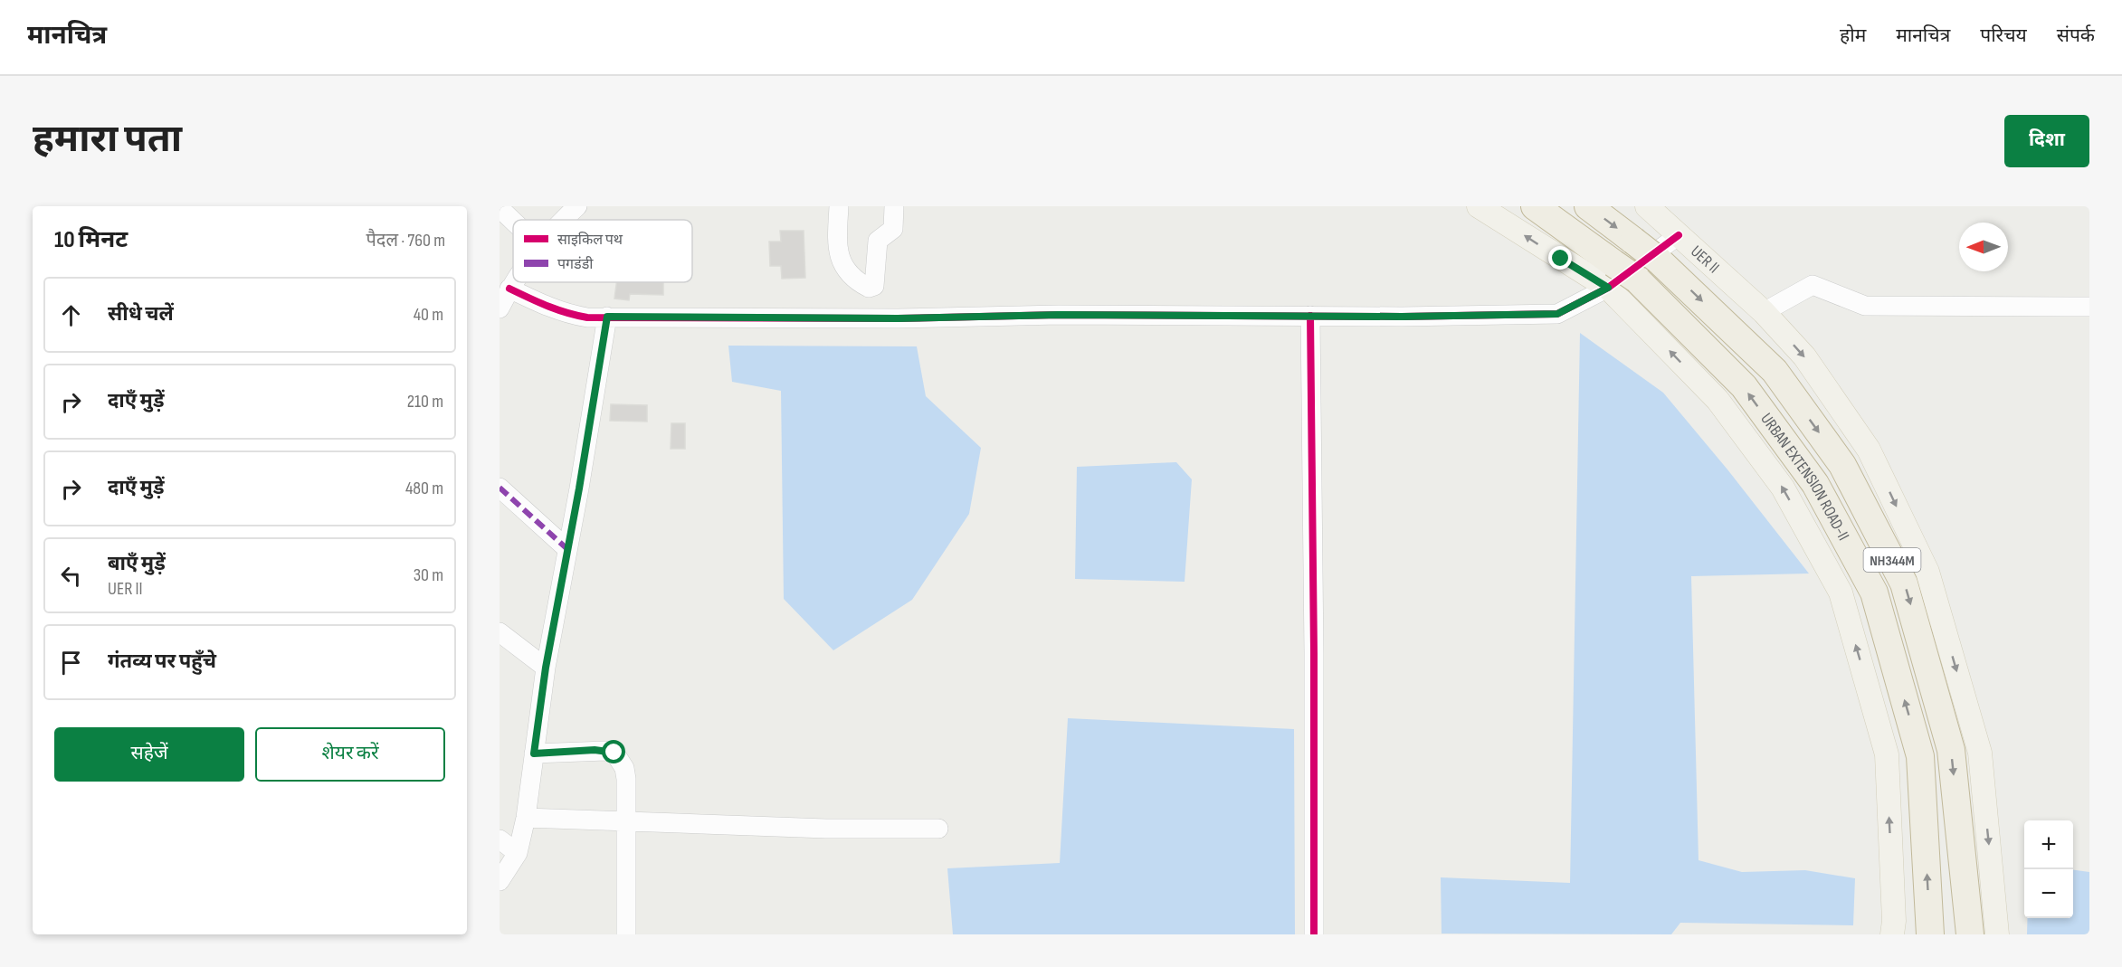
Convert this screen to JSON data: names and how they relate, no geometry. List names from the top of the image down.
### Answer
{
  "streets": {
    "highway": ["URBAN EXTENSION ROAD-II", "NH344M"],
    "main road": ["UER II"]
  },
  "legend": ["साइकिल पथ", "पगडंडी"],
  "north": "left",
  "page": {
    "header": "मानचित्र",
    "nav": [
      "होम",
      "मानचित्र",
      "परिचय",
      "संपर्क"
    ],
    "buttons": [
      "दिशा",
      ["सहेजें", "शेयर करें"]
    ],
    "title": "हमारा पता",
    "heading": ["10 मिनट", "पैदल · 760 m"],
    "list": [
      ["सीधे चलें", "40 m"],
      ["दाएँ मुड़ें", "210 m"],
      ["दाएँ मुड़ें", "480 m"],
      ["बाएँ मुड़ें", "UER II", "30 m"],
      "गंतव्य पर पहुँचे"
    ],
    "map_buttons": ["+", "−"]
  }
}
